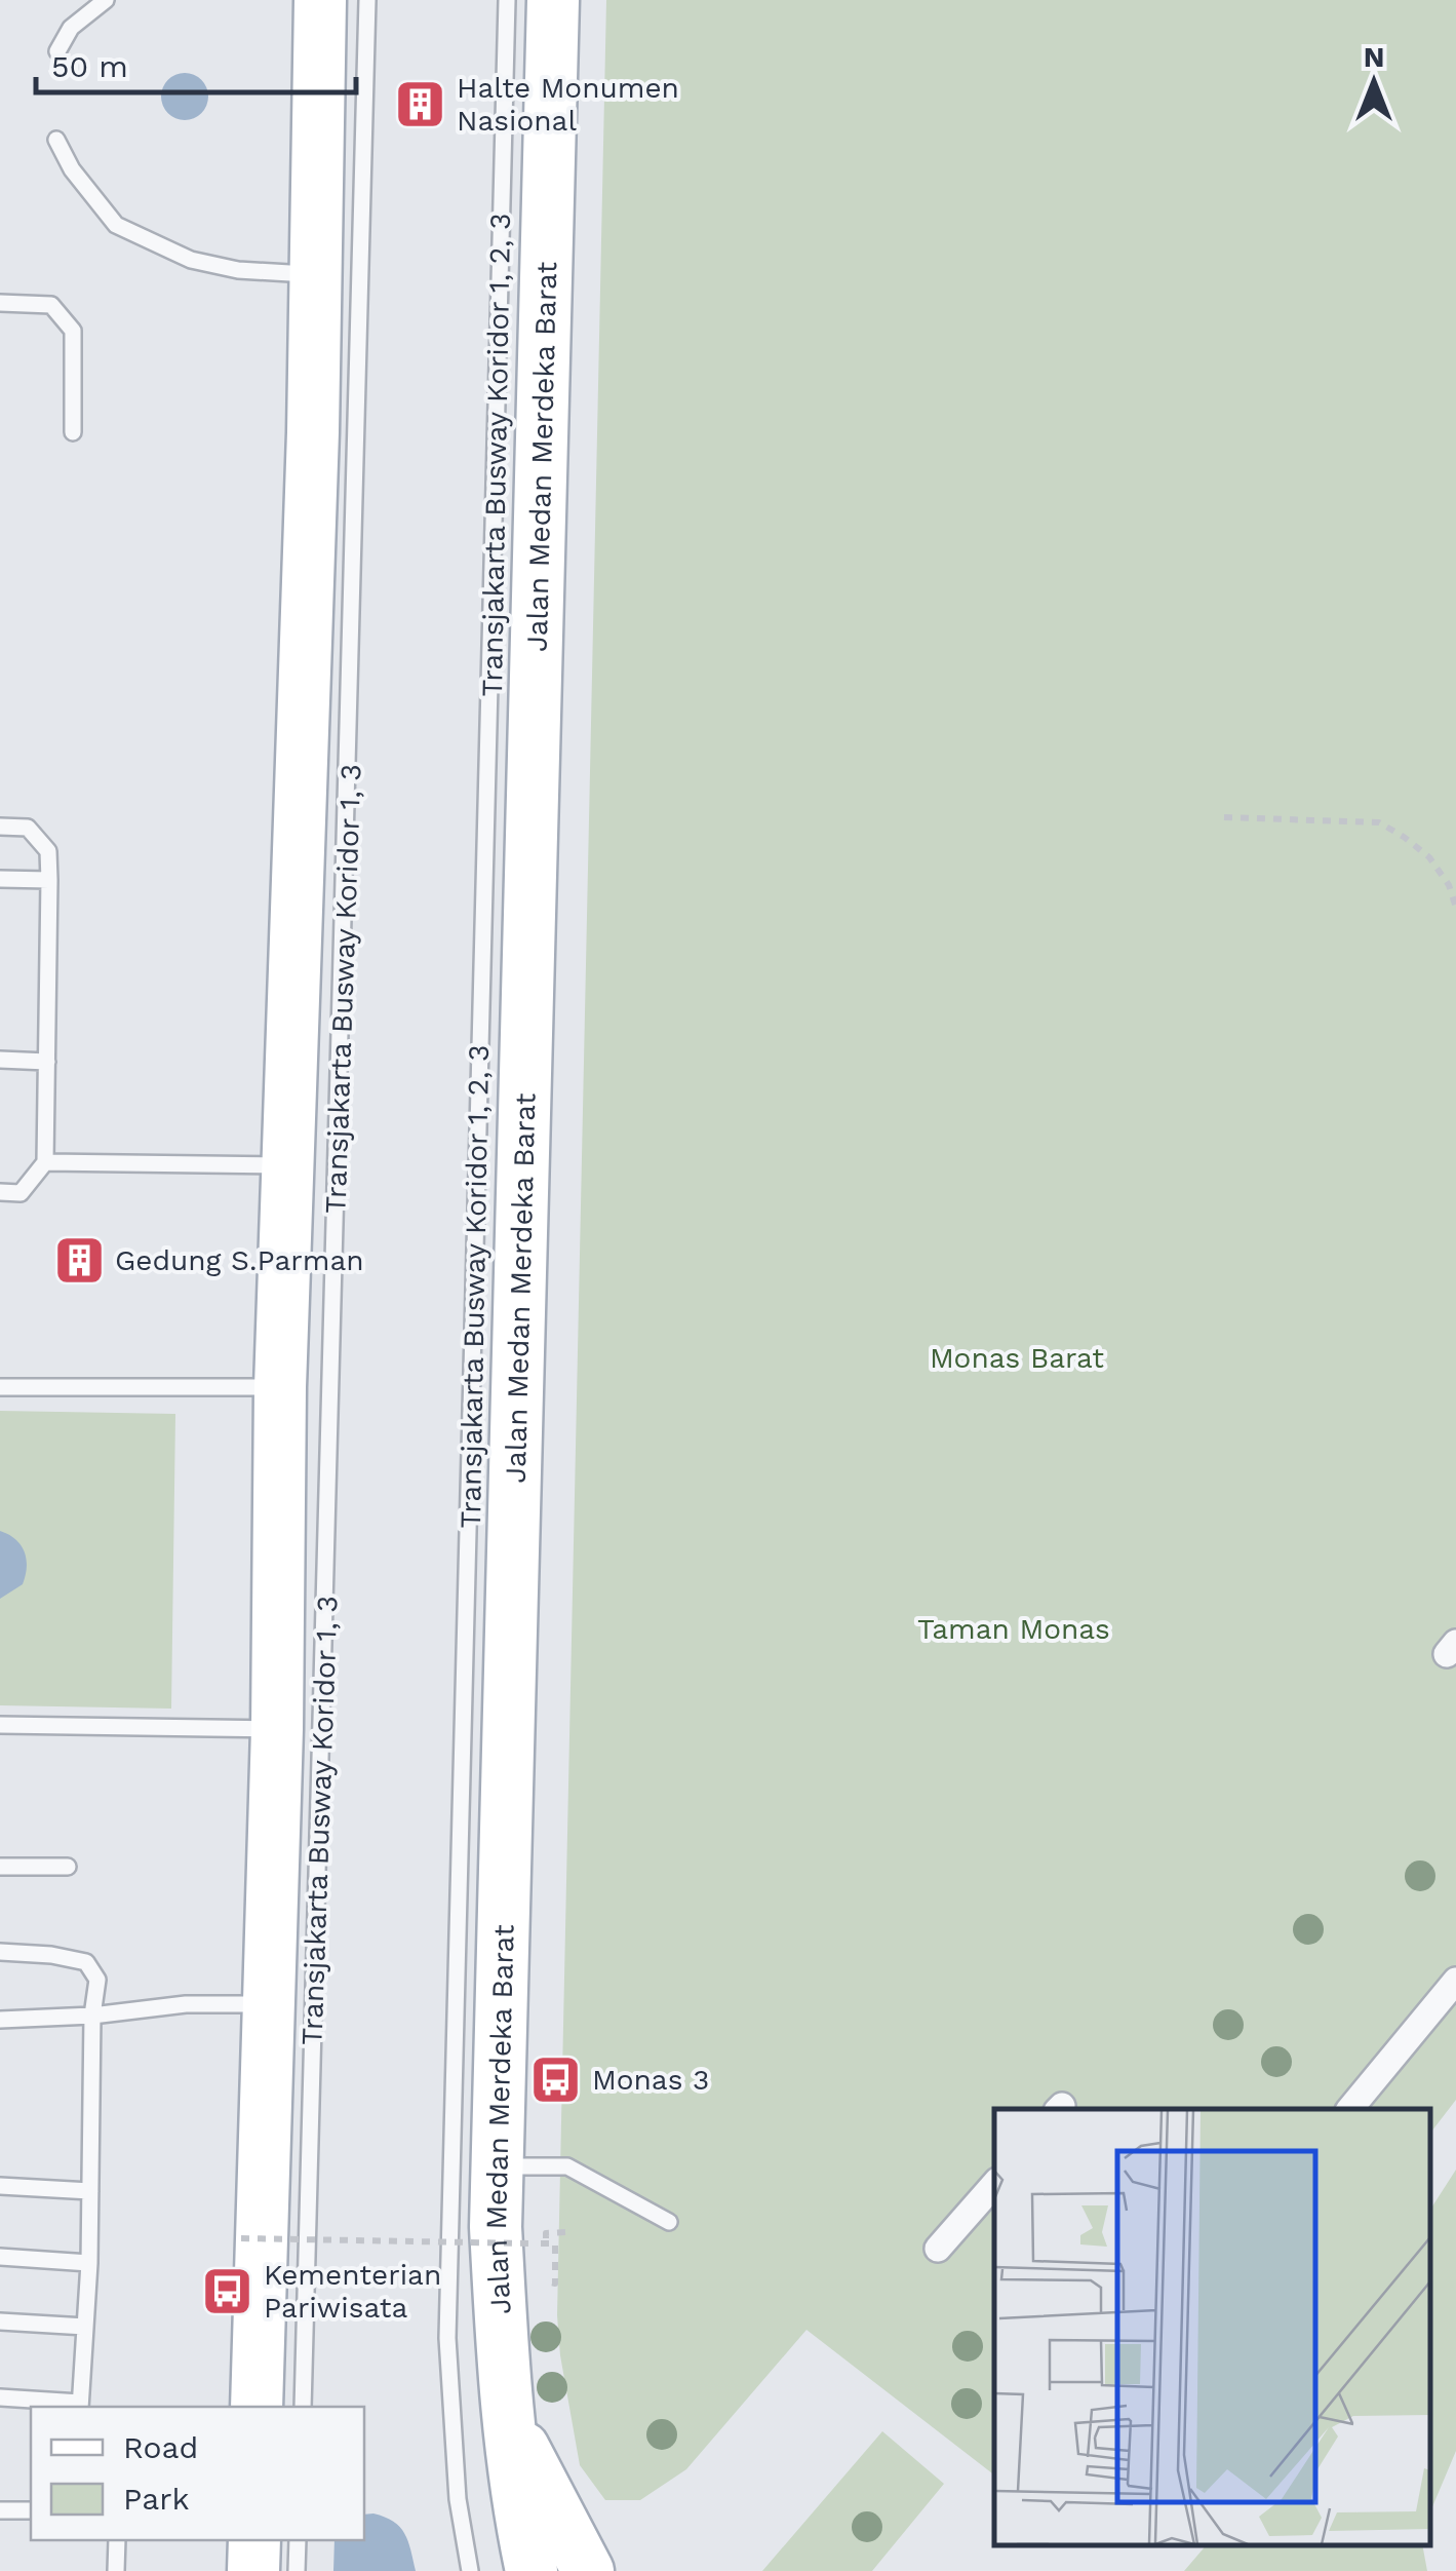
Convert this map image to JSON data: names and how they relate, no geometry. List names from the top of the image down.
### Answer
{
  "streets": {
    "main road": ["Jalan Medan Merdeka Barat"],
    "lane": ["Transjakarta Busway Koridor 1, 2, 3", "Transjakarta Busway Koridor 1, 3"]
  },
  "parks": ["Monas Barat", "Taman Monas"],
  "places": {
    "building": ["Halte Monumen Nasional", "Gedung S.Parman"],
    "bus stop": ["Monas 3", "Kementerian Pariwisata"]
  },
  "legend": ["Road", "Park"],
  "scale_bar": "50 m",
  "north": "top"
}
